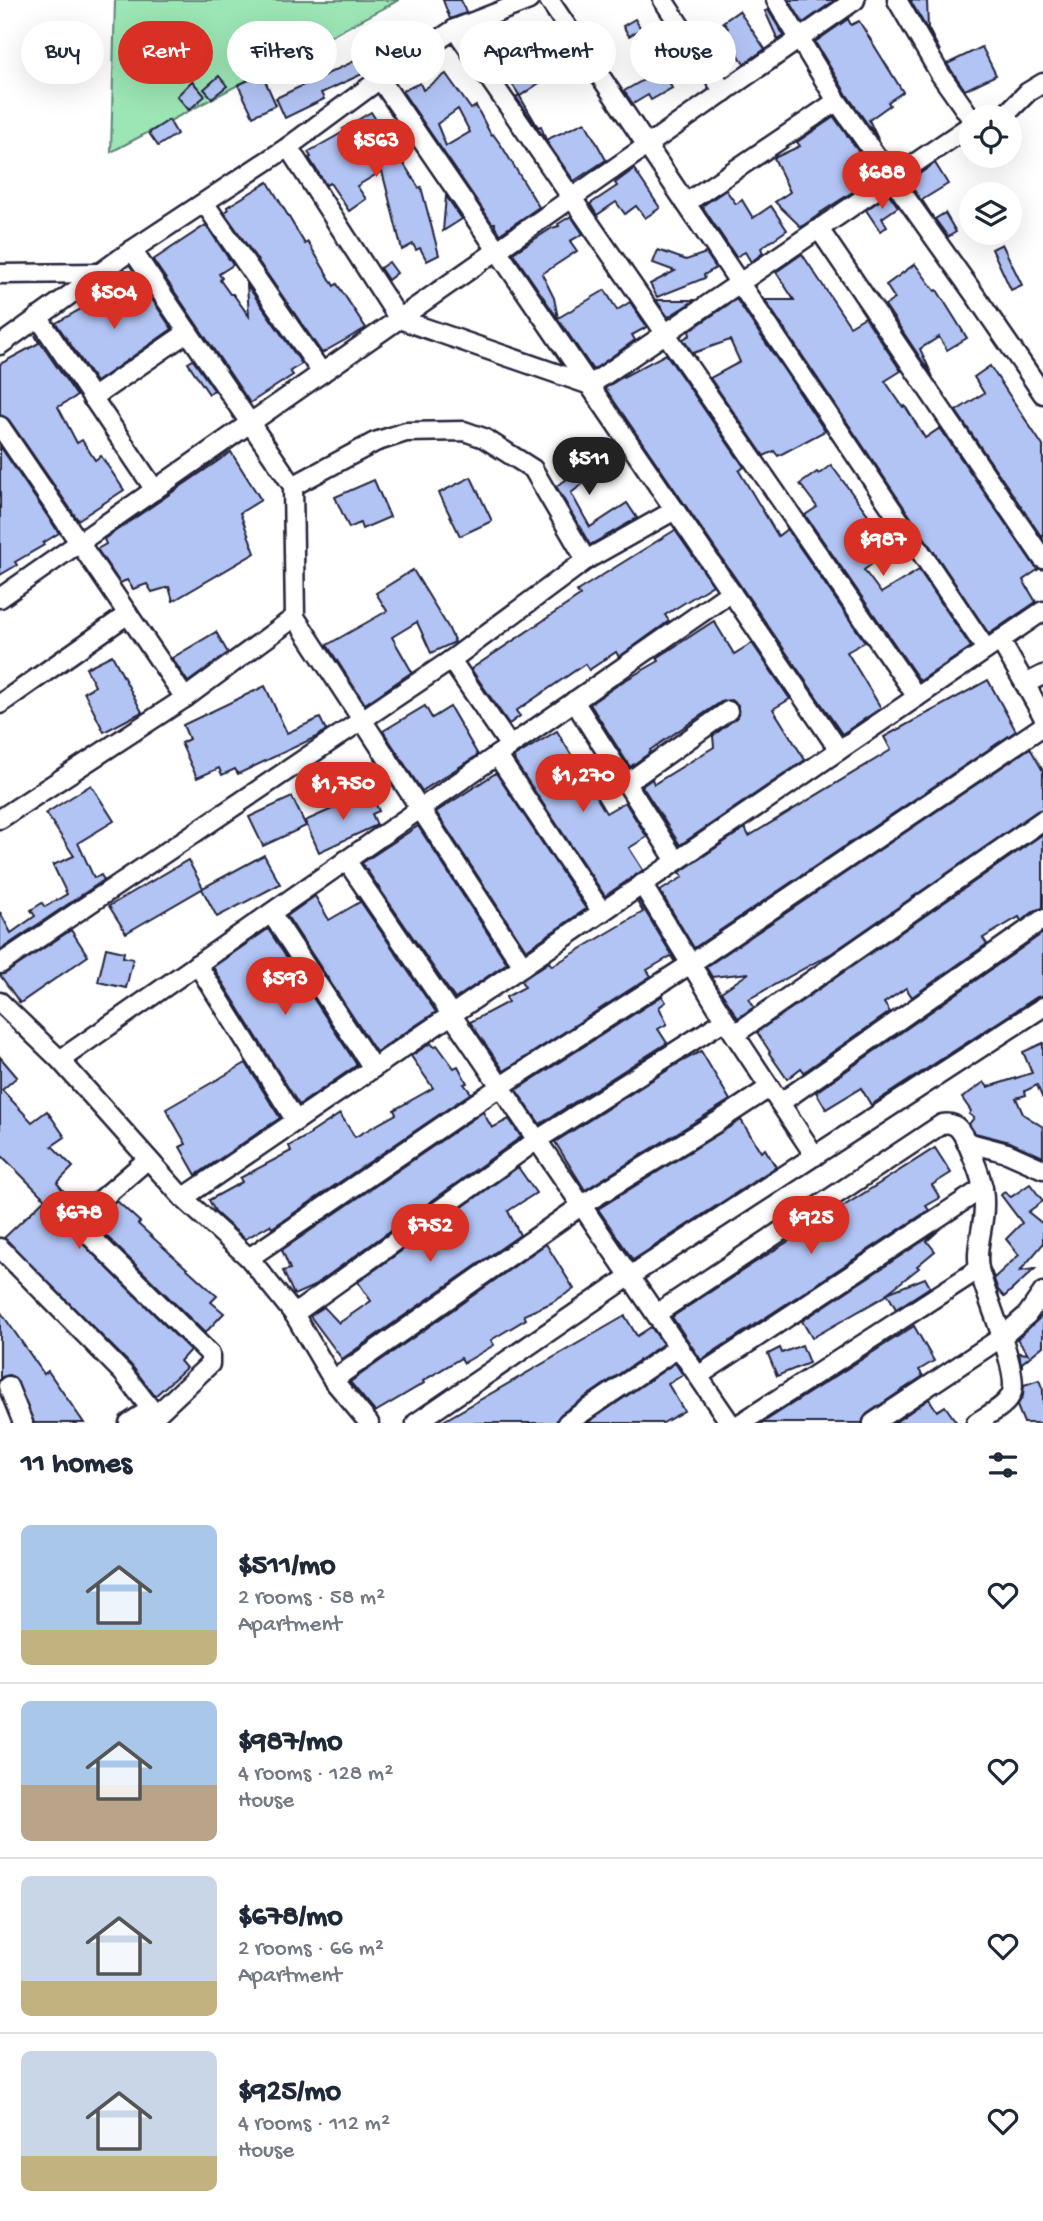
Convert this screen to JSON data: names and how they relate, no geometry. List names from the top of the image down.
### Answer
{
  "page": {
    "chip": [
      "Buy",
      "Rent",
      "Filters",
      "New",
      "Apartment",
      "House"
    ],
    "price": [
      "$563",
      "$688",
      "$504",
      "$511",
      "$987",
      "$1,270",
      "$1,750",
      "$593",
      "$678",
      "$925",
      "$752"
    ],
    "heading": "11 homes",
    "list": [
      {
        "name": "$511/mo",
        "note": "2 rooms · 58 m² · Apartment"
      },
      {
        "name": "$987/mo",
        "note": "4 rooms · 128 m² · House"
      },
      {
        "name": "$678/mo",
        "note": "2 rooms · 66 m² · Apartment"
      },
      {
        "name": "$925/mo",
        "note": "4 rooms · 112 m² · House"
      }
    ]
  }
}
